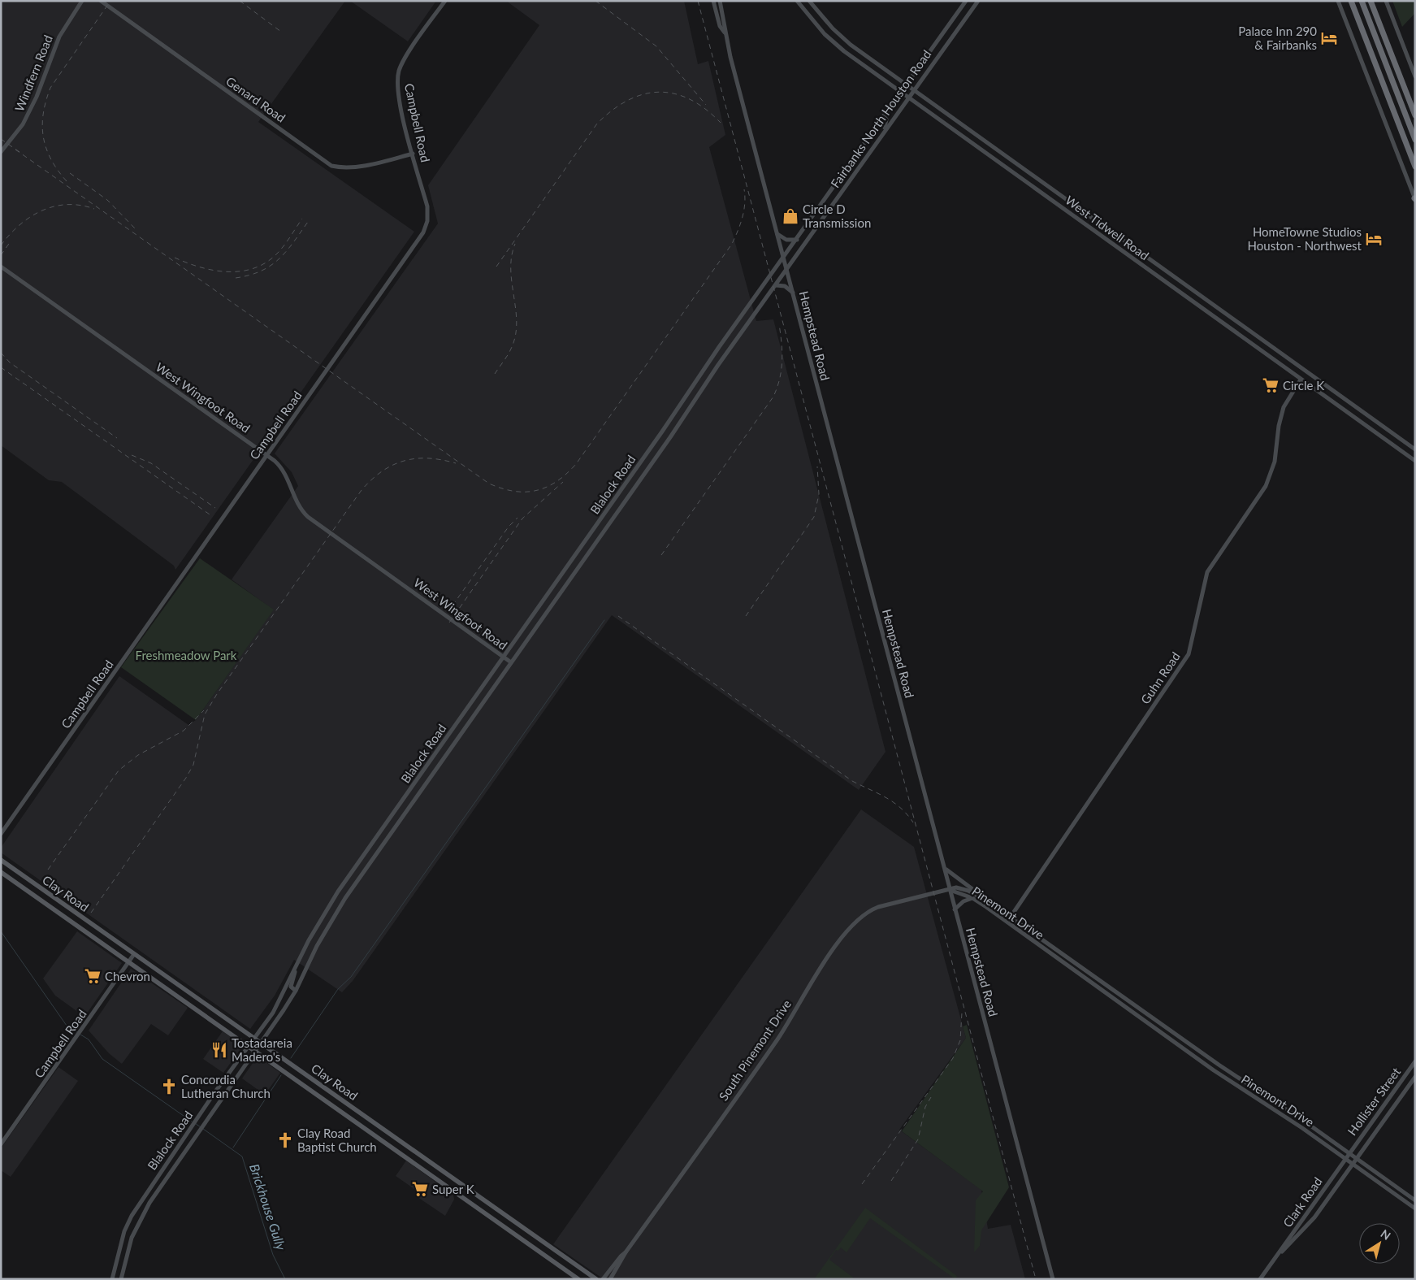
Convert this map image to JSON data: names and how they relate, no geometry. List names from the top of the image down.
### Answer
{
  "streets": {
    "main road": [
      "Windfern Road",
      "Genard Road",
      "Fairbanks North Houston Road",
      "Campbell Road",
      "West Tidwell Road",
      "Hempstead Road",
      "West Wingfoot Road",
      "Blalock Road",
      "Guhn Road",
      "Clay Road",
      "Pinemont Drive",
      "South Pinemont Drive",
      "Hollister Street",
      "Clark Road"
    ]
  },
  "crossings": [
    ["Genard Road", "Campbell Road"],
    ["Fairbanks North Houston Road", "West Tidwell Road"],
    ["Fairbanks North Houston Road", "Hempstead Road"],
    ["Fairbanks North Houston Road", "Blalock Road"],
    ["Campbell Road", "West Wingfoot Road"],
    ["Campbell Road", "Clay Road"],
    ["West Tidwell Road", "Guhn Road"],
    ["Hempstead Road", "Blalock Road"],
    ["Hempstead Road", "Pinemont Drive"],
    ["Hempstead Road", "South Pinemont Drive"],
    ["West Wingfoot Road", "Blalock Road"],
    ["Blalock Road", "Clay Road"],
    ["Guhn Road", "Pinemont Drive"],
    ["Pinemont Drive", "South Pinemont Drive"],
    ["Pinemont Drive", "Hollister Street"],
    ["Pinemont Drive", "Clark Road"],
    ["Hollister Street", "Clark Road"]
  ],
  "water": ["Brickhouse Gully"],
  "parks": ["Freshmeadow Park"],
  "places": {
    "hotel": ["Palace Inn 290 & Fairbanks", "HomeTowne Studios Houston - Northwest"],
    "shop": ["Circle D Transmission"],
    "supermarket": ["Circle K", "Chevron", "Super K"],
    "restaurant": ["Tostadareia Madero's"],
    "church": ["Concordia Lutheran Church", "Clay Road Baptist Church"]
  },
  "north": "top right"
}
